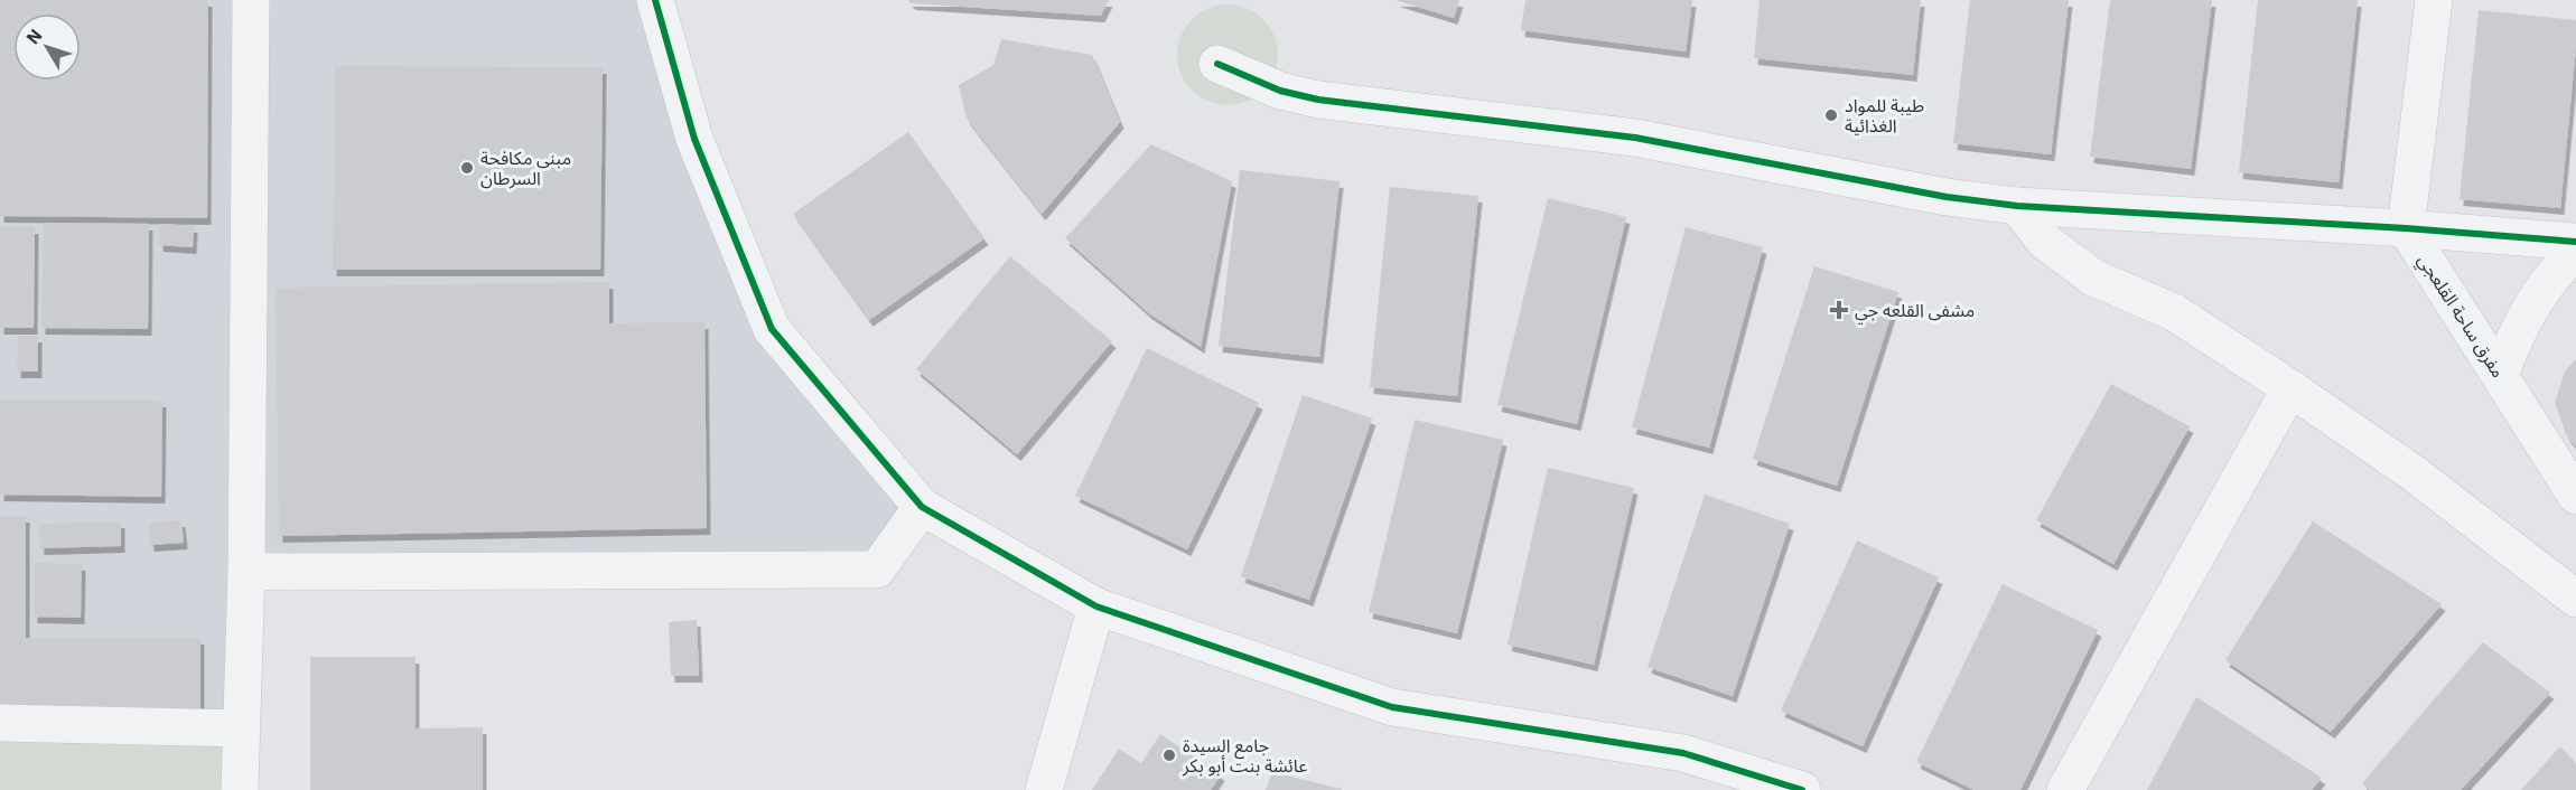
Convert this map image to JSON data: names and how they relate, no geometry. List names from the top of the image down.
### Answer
{
  "streets": {
    "street": ["مفرق ساحة القلعجي"]
  },
  "places": {
    "other": ["طيبة للمواد الغذائية", "مبنى مكافحة السرطان", "جامع السيدة عائشة بنت أبو بكر"],
    "health": ["مشفى القلعه جي"]
  },
  "north": "top left"
}
